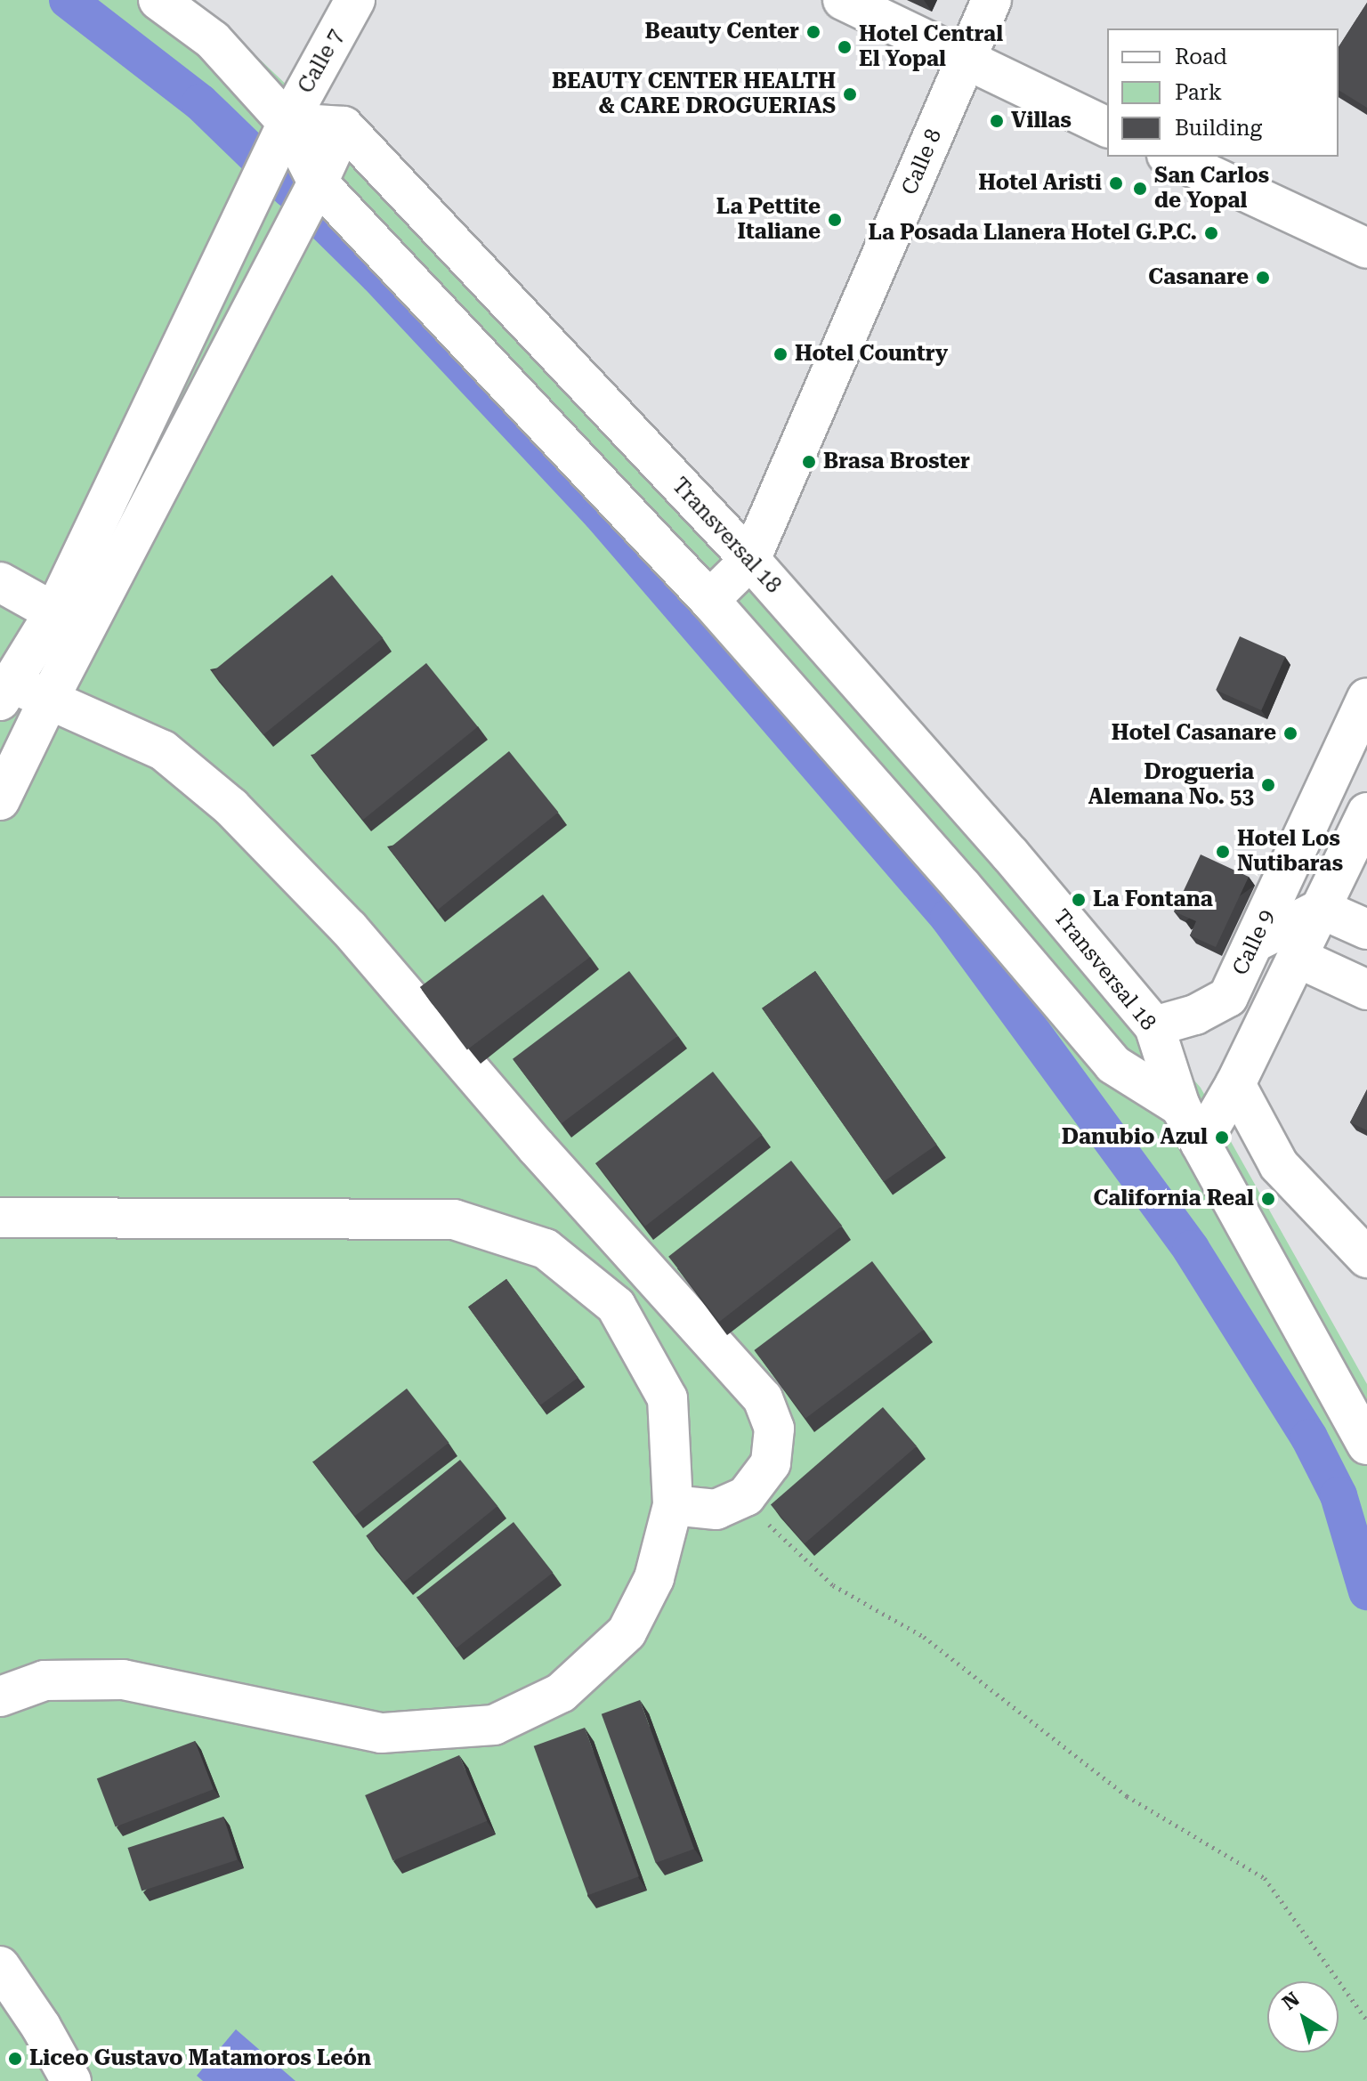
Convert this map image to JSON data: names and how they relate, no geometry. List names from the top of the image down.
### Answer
{
  "streets": {
    "street": [
      "Calle 7",
      "Calle 8",
      "Transversal 18",
      "Calle 9"
    ]
  },
  "crossings": [
    ["Calle 8", "Transversal 18"],
    ["Transversal 18", "Calle 9"]
  ],
  "places": [
    "Beauty Center",
    "Hotel Central El Yopal",
    "BEAUTY CENTER HEALTH & CARE DROGUERIAS",
    "Villas",
    "Hotel Aristi",
    "San Carlos de Yopal",
    "La Pettite Italiane",
    "La Posada Llanera Hotel G.P.C.",
    "Casanare",
    "Hotel Country",
    "Brasa Broster",
    "Hotel Casanare",
    "Drogueria Alemana No. 53",
    "Hotel Los Nutibaras",
    "La Fontana",
    "Danubio Azul",
    "California Real",
    "Liceo Gustavo Matamoros León"
  ],
  "legend": ["Road", "Park", "Building"],
  "north": "top left"
}
